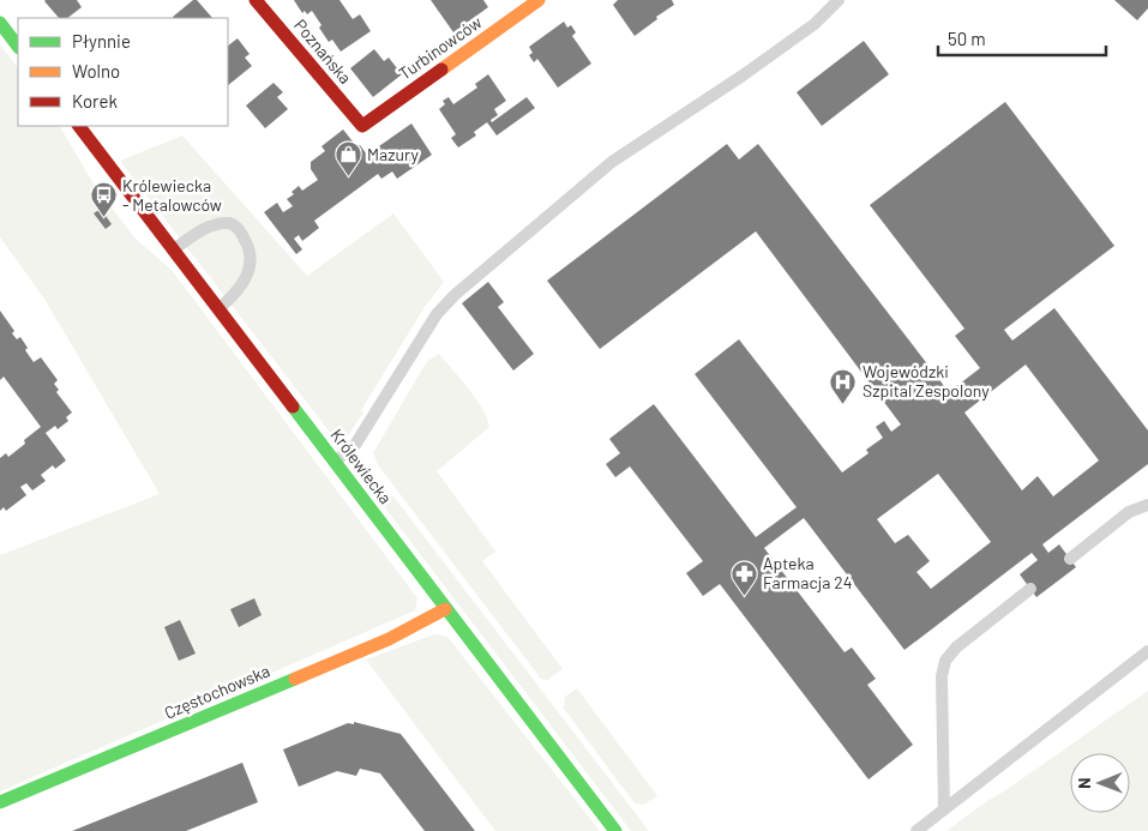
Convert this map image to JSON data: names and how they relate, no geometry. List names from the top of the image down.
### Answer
{
  "streets": {
    "main road": [
      "Turbinowców",
      "Poznańska",
      "Królewiecka",
      "Częstochowska"
    ]
  },
  "crossings": [
    ["Turbinowców", "Poznańska"],
    ["Królewiecka", "Częstochowska"]
  ],
  "places": {
    "shop": ["Mazury"],
    "bus stop": ["Królewiecka - Metalowców"],
    "hospital": ["Wojewódzki Szpital Zespolony"],
    "pharmacy": ["Apteka Farmacja 24"]
  },
  "legend": ["Płynnie", "Wolno", "Korek"],
  "scale_bar": "50 m",
  "north": "left"
}
